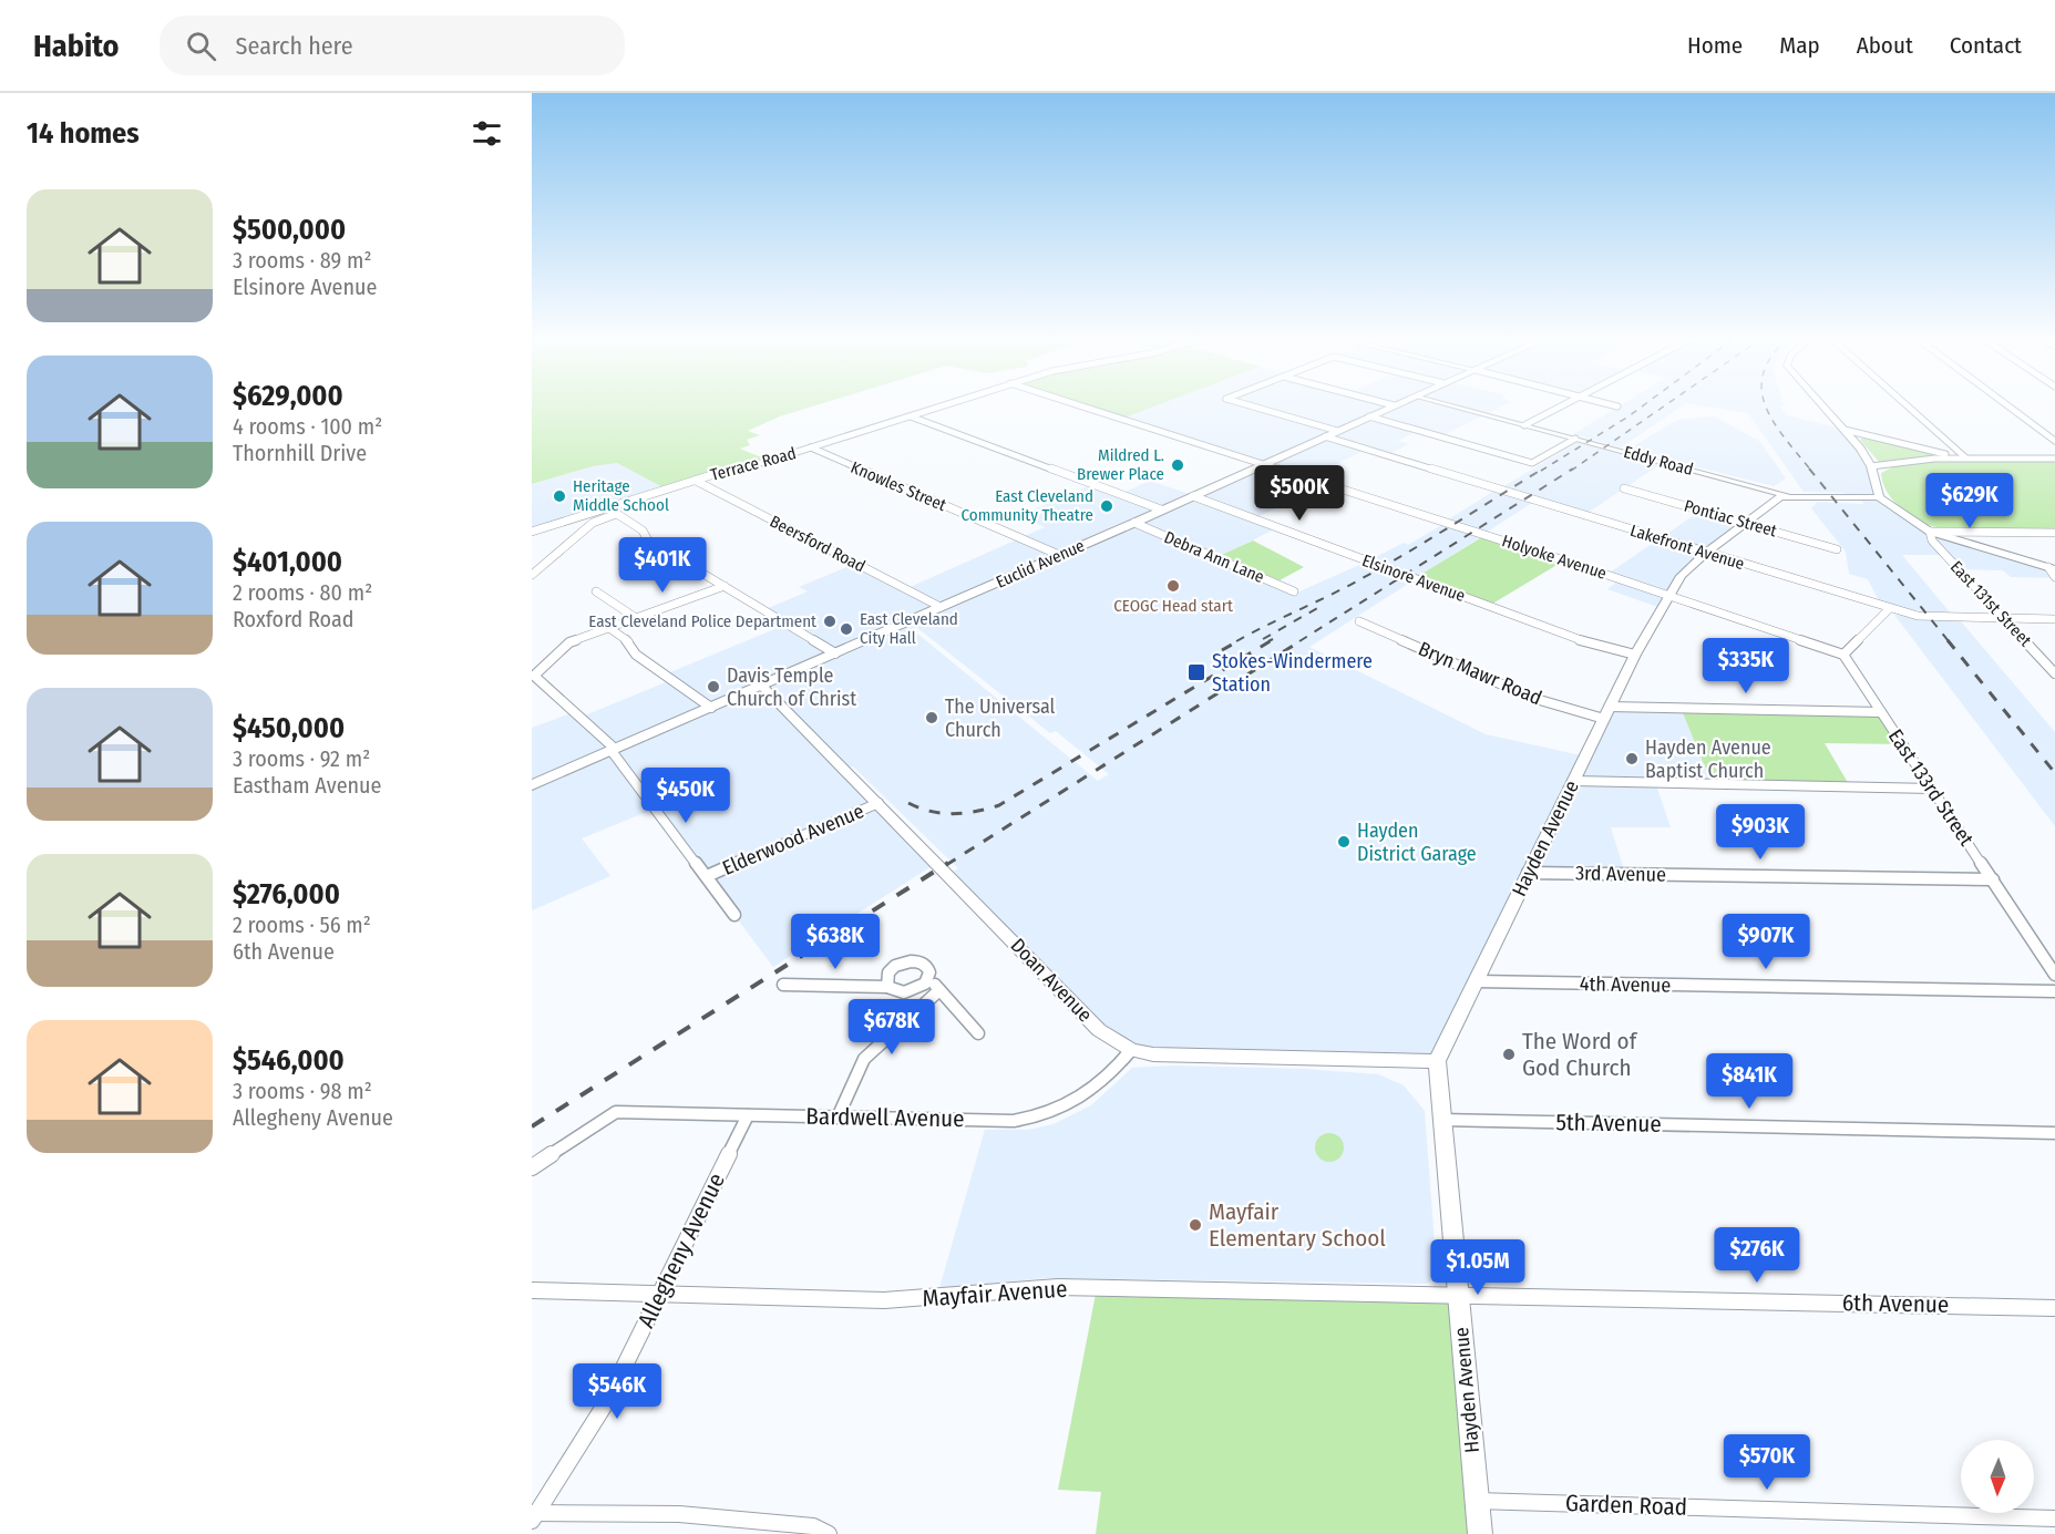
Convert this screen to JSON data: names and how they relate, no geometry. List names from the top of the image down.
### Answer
{
  "streets": {
    "main road": ["Euclid Avenue"],
    "street": [
      "Eddy Road",
      "Terrace Road",
      "Knowles Street",
      "Pontiac Street",
      "Beersford Road",
      "Lakefront Avenue",
      "Debra Ann Lane",
      "Holyoke Avenue",
      "Elsinore Avenue",
      "East 131st Street",
      "Bryn Mawr Road",
      "East 133rd Street",
      "Hayden Avenue",
      "Elderwood Avenue",
      "3rd Avenue",
      "Doan Avenue",
      "4th Avenue",
      "Bardwell Avenue",
      "5th Avenue",
      "Allegheny Avenue",
      "Mayfair Avenue",
      "6th Avenue",
      "Garden Road"
    ]
  },
  "crossings": [
    ["Eddy Road", "Hayden Avenue"],
    ["Terrace Road", "Knowles Street"],
    ["Terrace Road", "Beersford Road"],
    ["Knowles Street", "Euclid Avenue"],
    ["Pontiac Street", "Hayden Avenue"],
    ["Beersford Road", "Euclid Avenue"],
    ["Lakefront Avenue", "Euclid Avenue"],
    ["Lakefront Avenue", "East 131st Street"],
    ["Lakefront Avenue", "Hayden Avenue"],
    ["Debra Ann Lane", "Euclid Avenue"],
    ["Holyoke Avenue", "Euclid Avenue"],
    ["Holyoke Avenue", "East 133rd Street"],
    ["Holyoke Avenue", "Hayden Avenue"],
    ["Euclid Avenue", "Elsinore Avenue"],
    ["Euclid Avenue", "Doan Avenue"],
    ["Elsinore Avenue", "Hayden Avenue"],
    ["Bryn Mawr Road", "Hayden Avenue"],
    ["East 133rd Street", "3rd Avenue"],
    ["Hayden Avenue", "3rd Avenue"],
    ["Hayden Avenue", "Doan Avenue"],
    ["Hayden Avenue", "4th Avenue"],
    ["Hayden Avenue", "5th Avenue"],
    ["Hayden Avenue", "Mayfair Avenue"],
    ["Hayden Avenue", "6th Avenue"],
    ["Hayden Avenue", "Garden Road"],
    ["Elderwood Avenue", "Doan Avenue"],
    ["Doan Avenue", "Bardwell Avenue"],
    ["Bardwell Avenue", "Allegheny Avenue"],
    ["Allegheny Avenue", "Mayfair Avenue"],
    ["Mayfair Avenue", "6th Avenue"]
  ],
  "places": {
    "other": [
      "Mildred L. Brewer Place",
      "Heritage Middle School",
      "East Cleveland Community Theatre",
      "CEOGC Head start",
      "East Cleveland Police Department",
      "East Cleveland City Hall",
      "Davis Temple Church of Christ",
      "The Universal Church",
      "Hayden Avenue Baptist Church",
      "Hayden District Garage",
      "The Word of God Church",
      "Mayfair Elementary School"
    ],
    "transit": ["Stokes-Windermere Station"]
  },
  "north": "bottom",
  "page": {
    "header": "Habito",
    "search": "Search here",
    "nav": [
      "Home",
      "Map",
      "About",
      "Contact"
    ],
    "heading": "14 homes",
    "list": [
      {
        "name": "$500,000",
        "note": "3 rooms · 89 m² · Elsinore Avenue"
      },
      {
        "name": "$629,000",
        "note": "4 rooms · 100 m² · Thornhill Drive"
      },
      {
        "name": "$401,000",
        "note": "2 rooms · 80 m² · Roxford Road"
      },
      {
        "name": "$450,000",
        "note": "3 rooms · 92 m² · Eastham Avenue"
      },
      {
        "name": "$276,000",
        "note": "2 rooms · 56 m² · 6th Avenue"
      },
      {
        "name": "$546,000",
        "note": "3 rooms · 98 m² · Allegheny Avenue"
      }
    ],
    "price": [
      "$500K",
      "$629K",
      "$401K",
      "$335K",
      "$450K",
      "$903K",
      "$638K",
      "$907K",
      "$678K",
      "$841K",
      "$276K",
      "$1.05M",
      "$546K",
      "$570K"
    ]
  }
}
